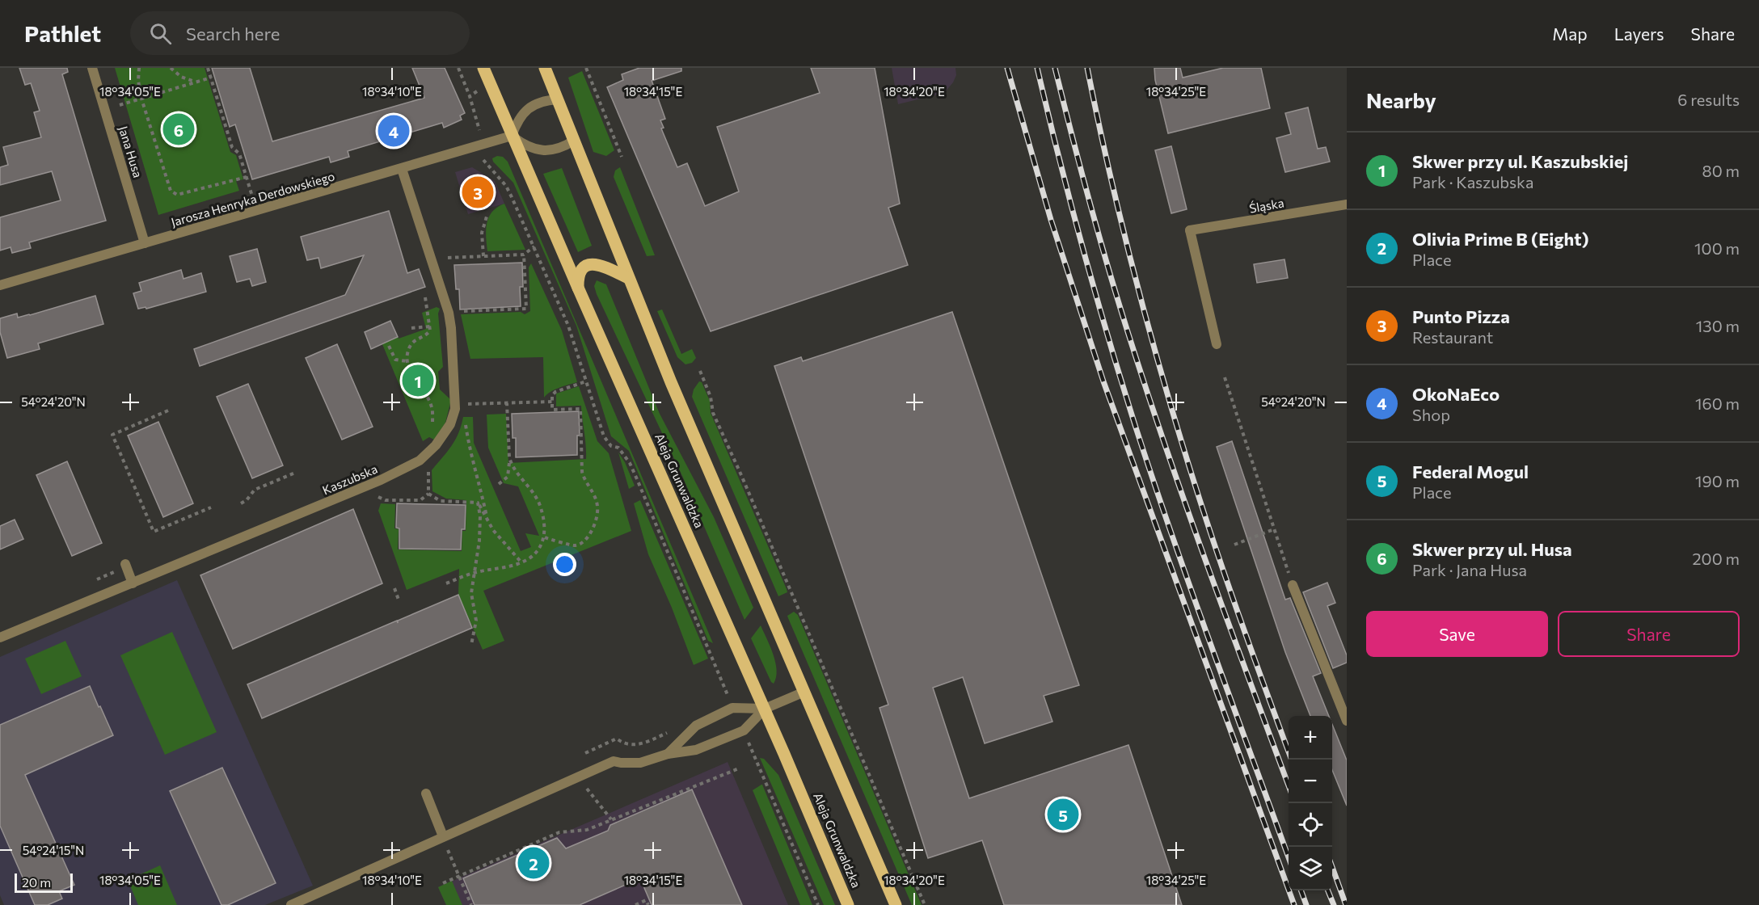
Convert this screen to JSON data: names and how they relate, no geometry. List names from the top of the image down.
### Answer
{
  "streets": {
    "main road": ["Aleja Grunwaldzka"],
    "street": [
      "Jana Husa",
      "Jarosza Henryka Derdowskiego",
      "Śląska",
      "Kaszubska"
    ]
  },
  "crossings": [
    ["Jana Husa", "Jarosza Henryka Derdowskiego"],
    ["Jarosza Henryka Derdowskiego", "Kaszubska"],
    ["Jarosza Henryka Derdowskiego", "Aleja Grunwaldzka"]
  ],
  "scale_bar": "20 m",
  "page": {
    "header": "Pathlet",
    "search": "Search here",
    "nav": ["Map", "Layers", "Share"],
    "heading": ["Nearby", "6 results"],
    "pins": [
      "6",
      "4",
      "3",
      "1",
      "5",
      "2"
    ],
    "list": [
      {
        "mark": "1",
        "name": "Skwer przy ul. Kaszubskiej",
        "note": "Park · Kaszubska",
        "value": "80 m"
      },
      {
        "mark": "2",
        "name": "Olivia Prime B (Eight)",
        "note": "Place",
        "value": "100 m"
      },
      {
        "mark": "3",
        "name": "Punto Pizza",
        "note": "Restaurant",
        "value": "130 m"
      },
      {
        "mark": "4",
        "name": "OkoNaEco",
        "note": "Shop",
        "value": "160 m"
      },
      {
        "mark": "5",
        "name": "Federal Mogul",
        "note": "Place",
        "value": "190 m"
      },
      {
        "mark": "6",
        "name": "Skwer przy ul. Husa",
        "note": "Park · Jana Husa",
        "value": "200 m"
      }
    ],
    "buttons": ["Save", "Share"],
    "map_buttons": ["+", "−"],
    "scale": "20 m"
  },
  "coordinates": [
    "18°34'05\"E",
    "18°34'10\"E",
    "18°34'15\"E",
    "18°34'20\"E",
    "18°34'25\"E",
    "54°24'20\"N",
    "54°24'15\"N"
  ]
}
